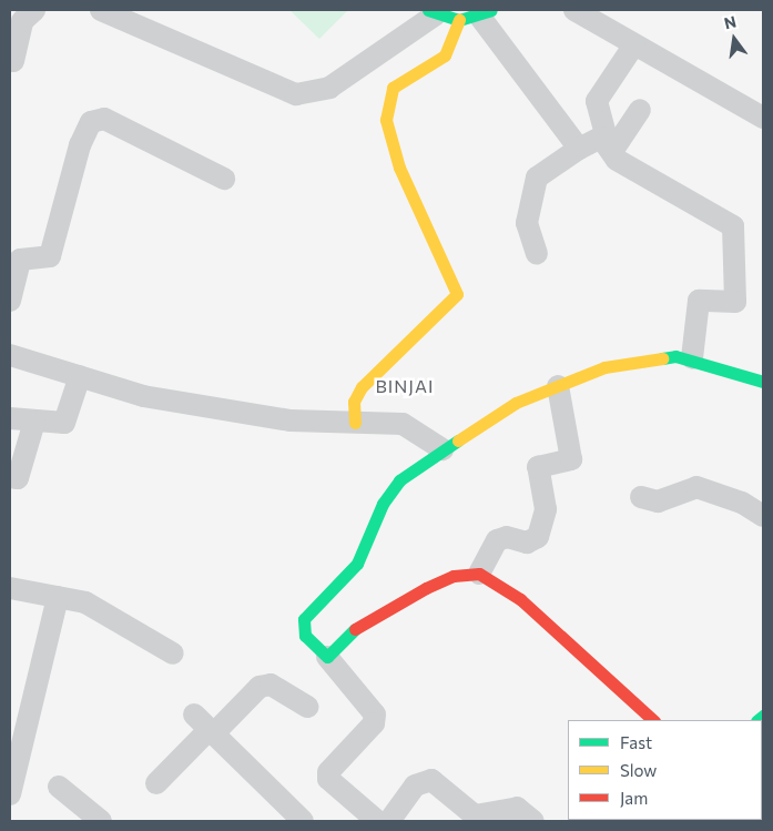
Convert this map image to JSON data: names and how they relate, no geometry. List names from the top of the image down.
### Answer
{
  "districts": ["BINJAI"],
  "legend": ["Fast", "Slow", "Jam"],
  "north": "top"
}
